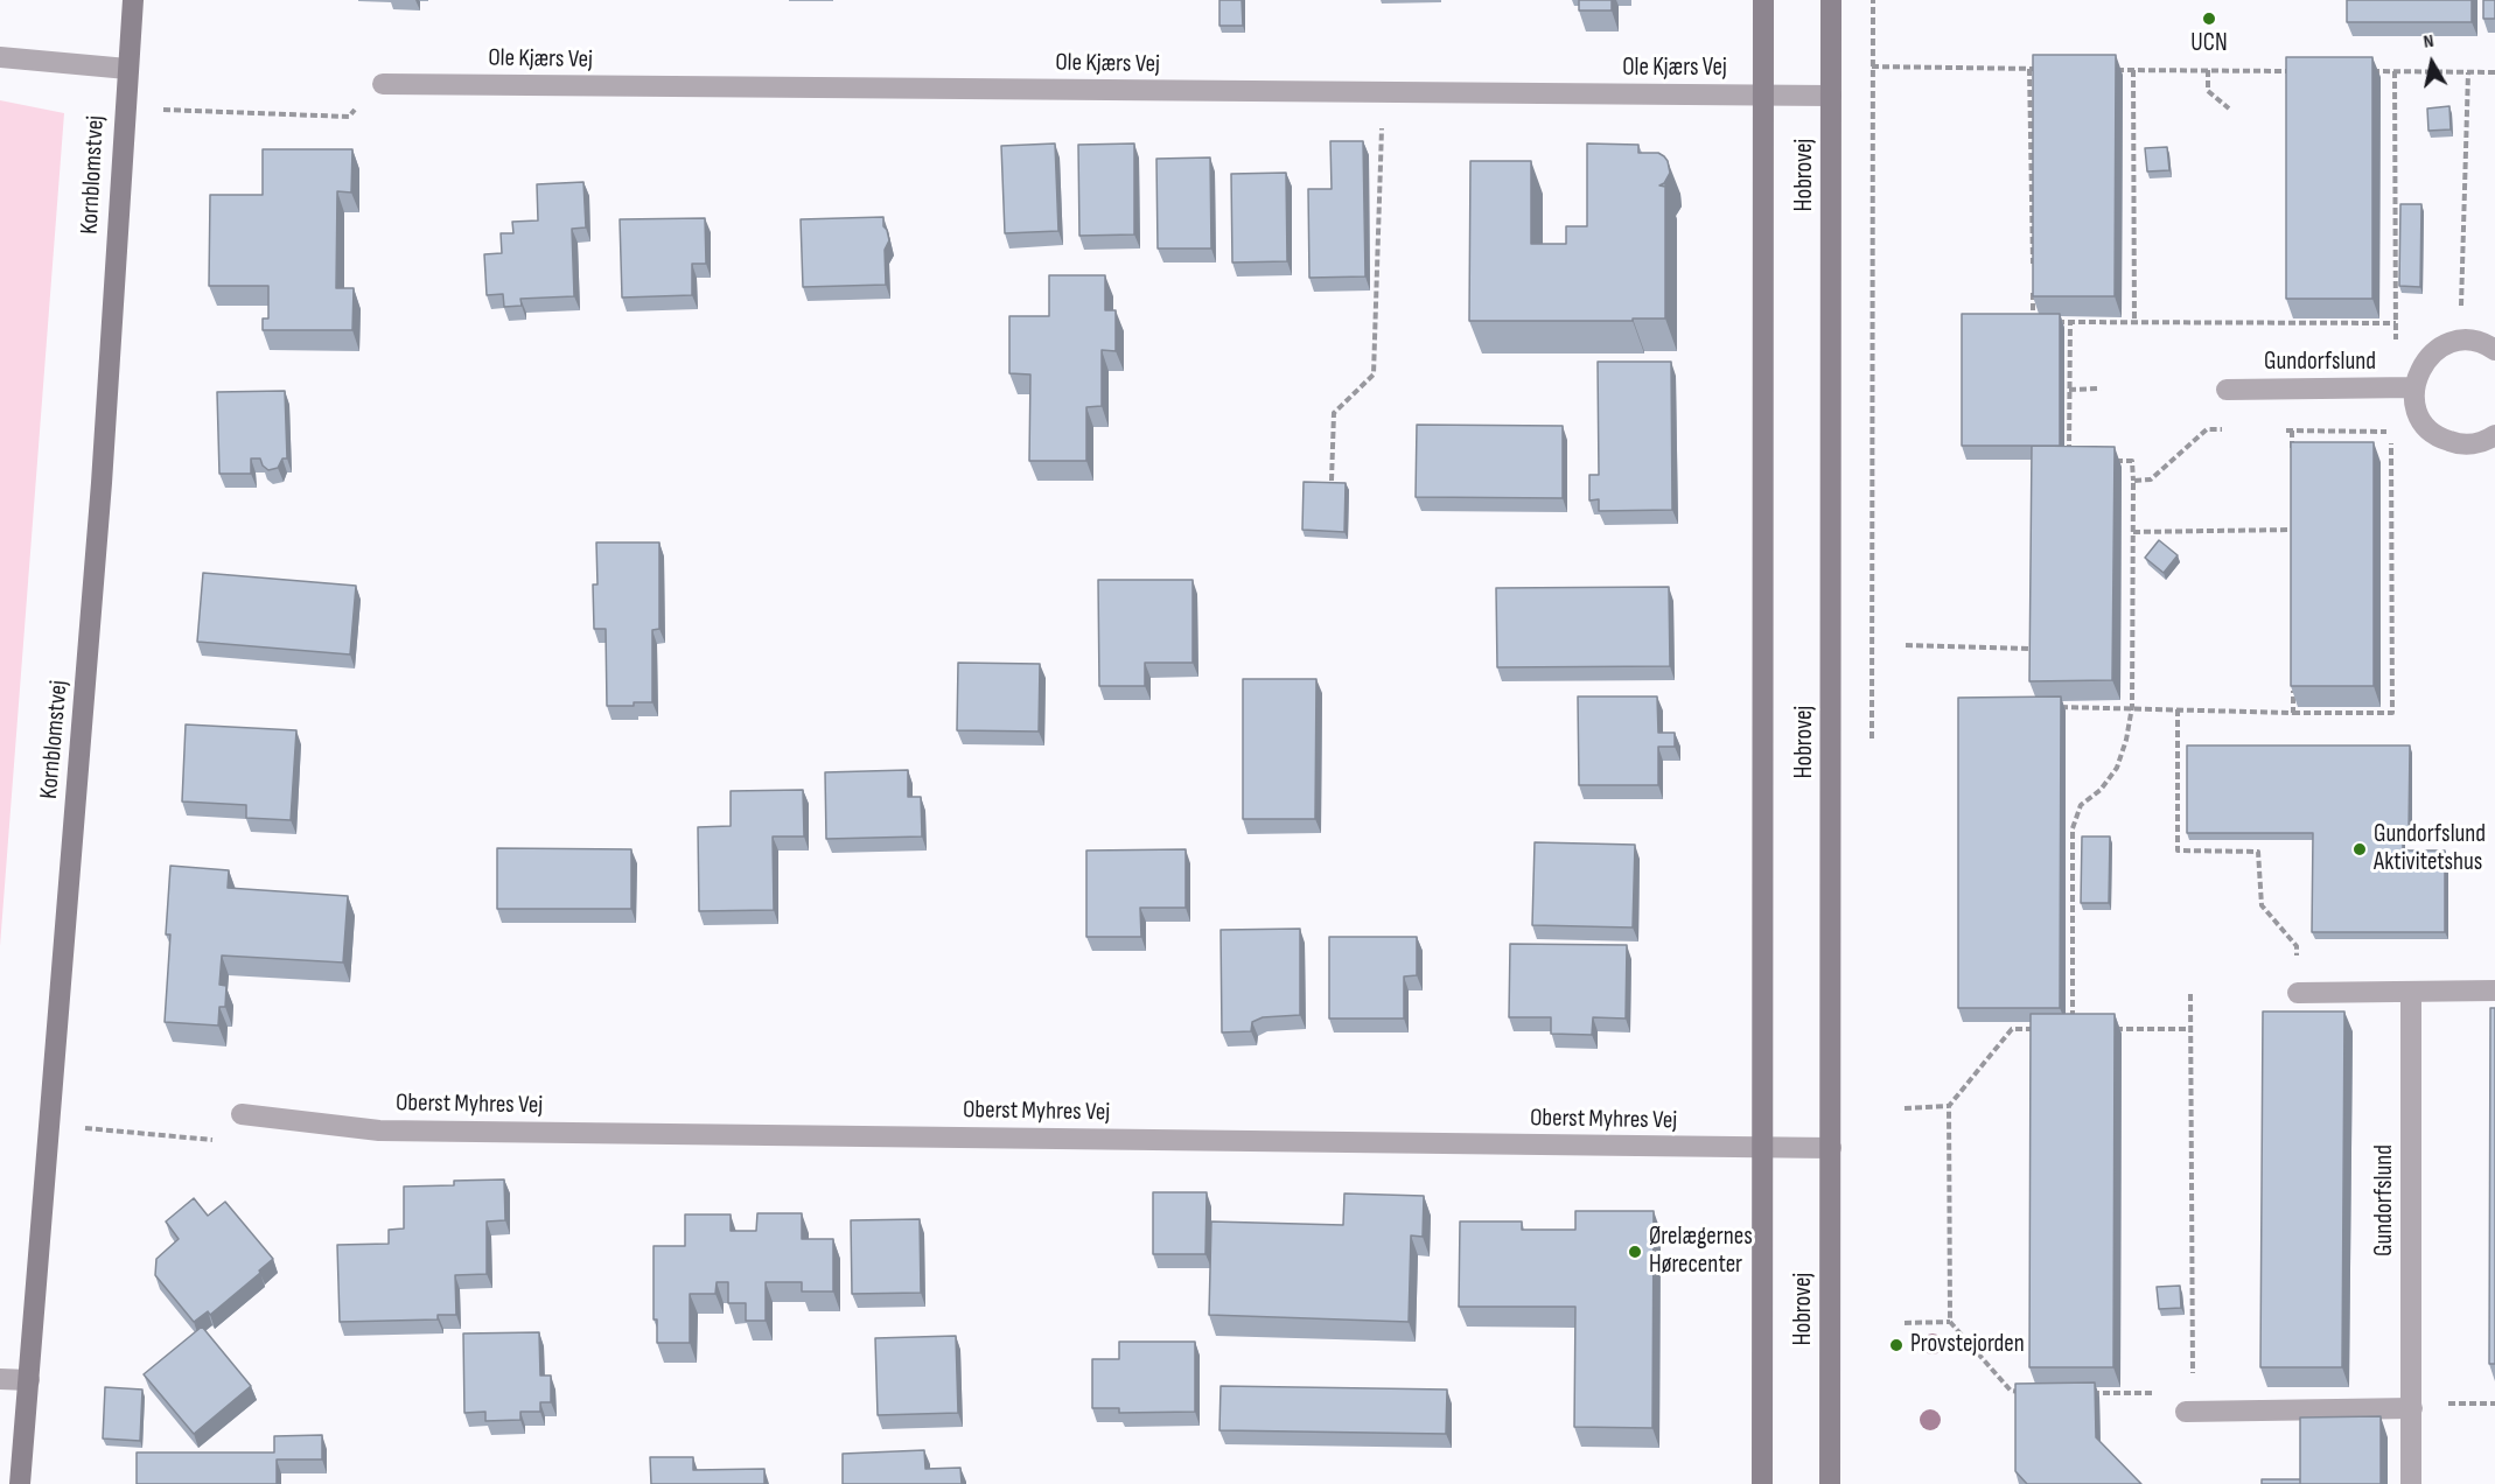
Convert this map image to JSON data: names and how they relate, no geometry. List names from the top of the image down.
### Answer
{
  "streets": {
    "main road": ["Kornblomstvej", "Hobrovej"],
    "street": ["Ole Kjærs Vej", "Gundorfslund", "Oberst Myhres Vej"]
  },
  "crossings": [
    ["Ole Kjærs Vej", "Hobrovej"],
    ["Hobrovej", "Oberst Myhres Vej"]
  ],
  "places": [
    "UCN",
    "Gundorfslund Aktivitetshus",
    "Ørelægernes Hørecenter",
    "Provstejorden"
  ],
  "north": "top"
}
